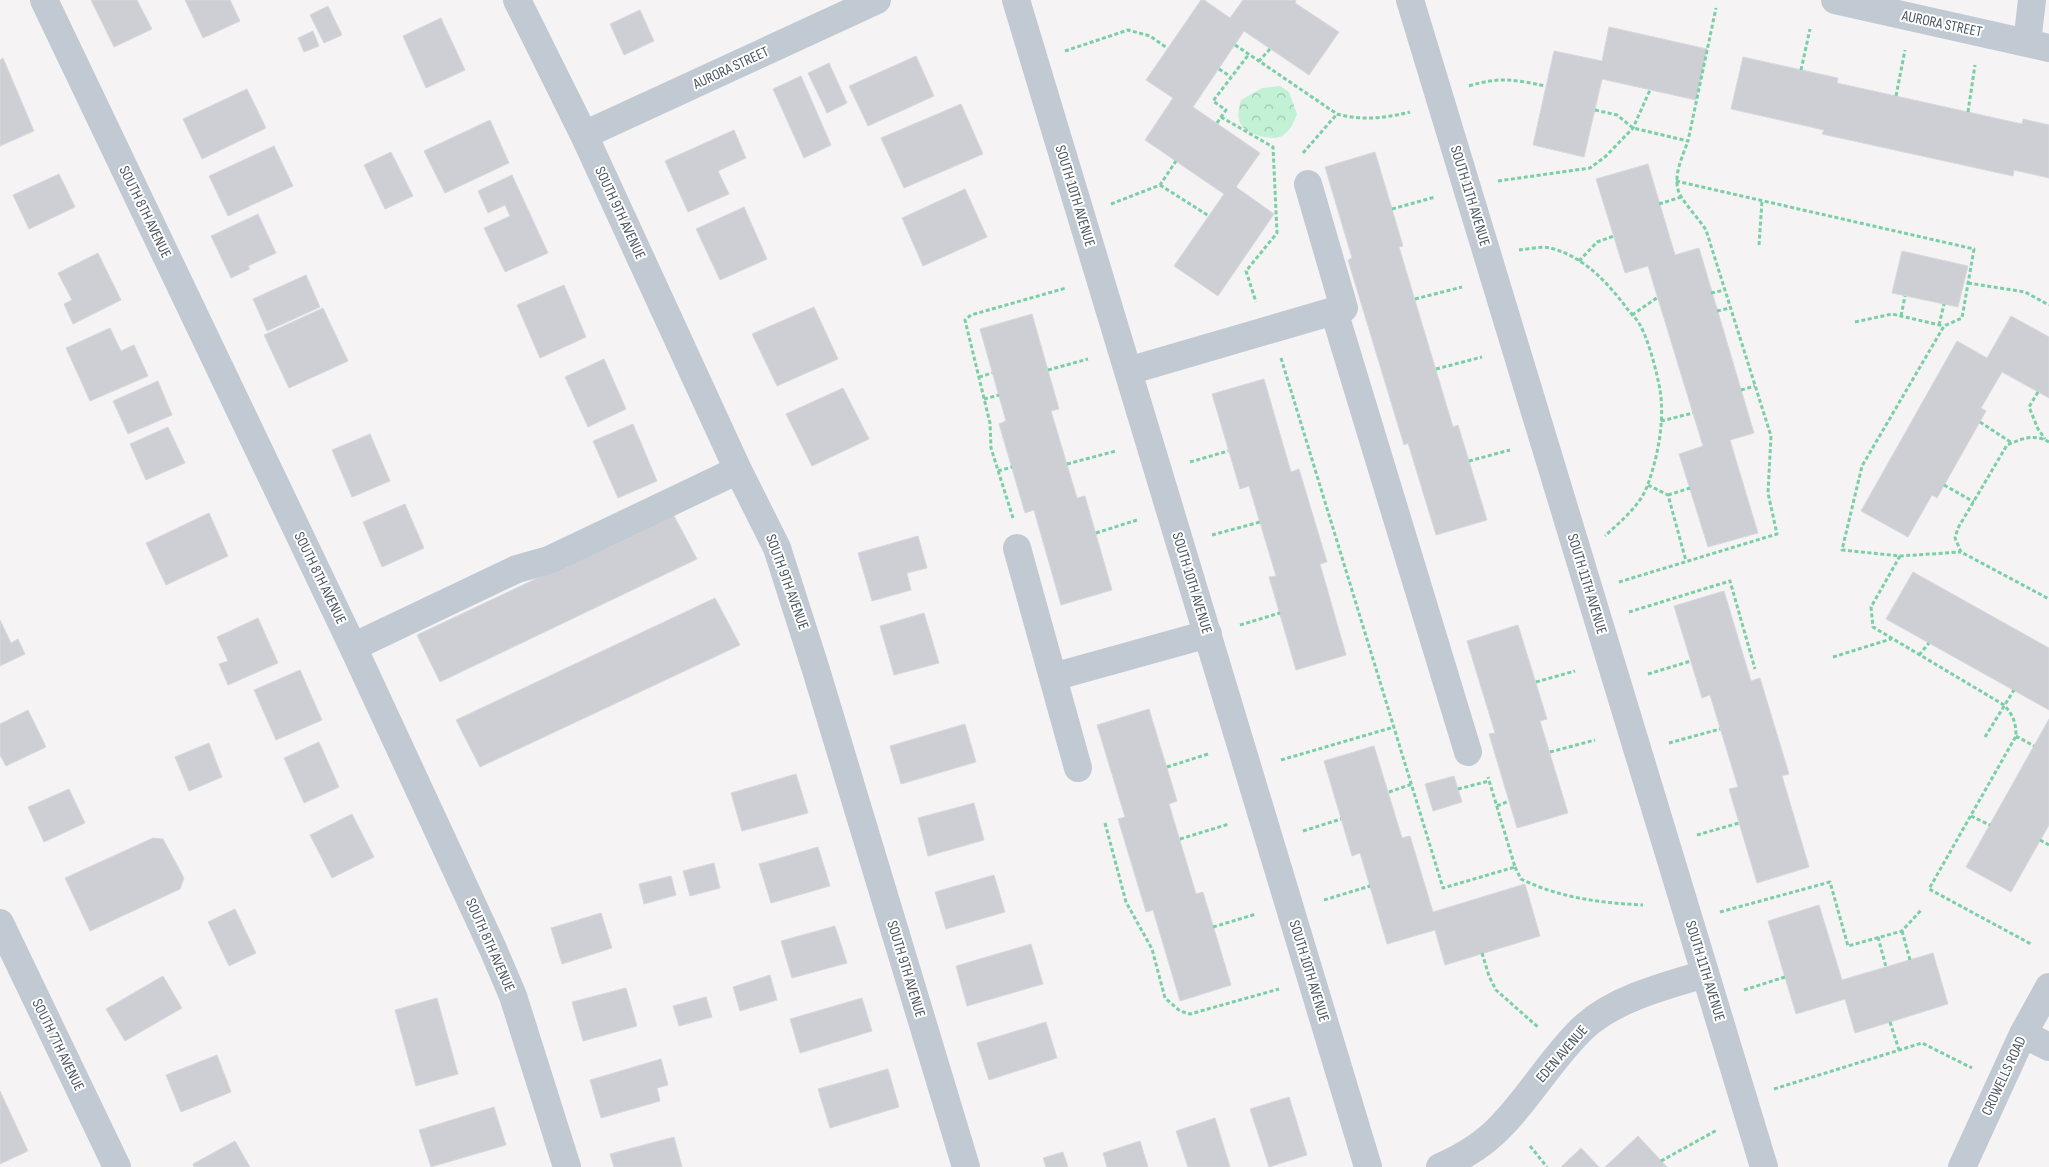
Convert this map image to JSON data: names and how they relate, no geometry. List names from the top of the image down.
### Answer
{
  "streets": {
    "street": [
      "AURORA STREET",
      "SOUTH 10TH AVENUE",
      "SOUTH 11TH AVENUE",
      "SOUTH 8TH AVENUE",
      "SOUTH 9TH AVENUE",
      "SOUTH 7TH AVENUE",
      "EDEN AVENUE",
      "CROWELLS ROAD"
    ]
  },
  "crossings": [
    ["AURORA STREET", "SOUTH 9TH AVENUE"],
    ["SOUTH 11TH AVENUE", "EDEN AVENUE"]
  ]
}
